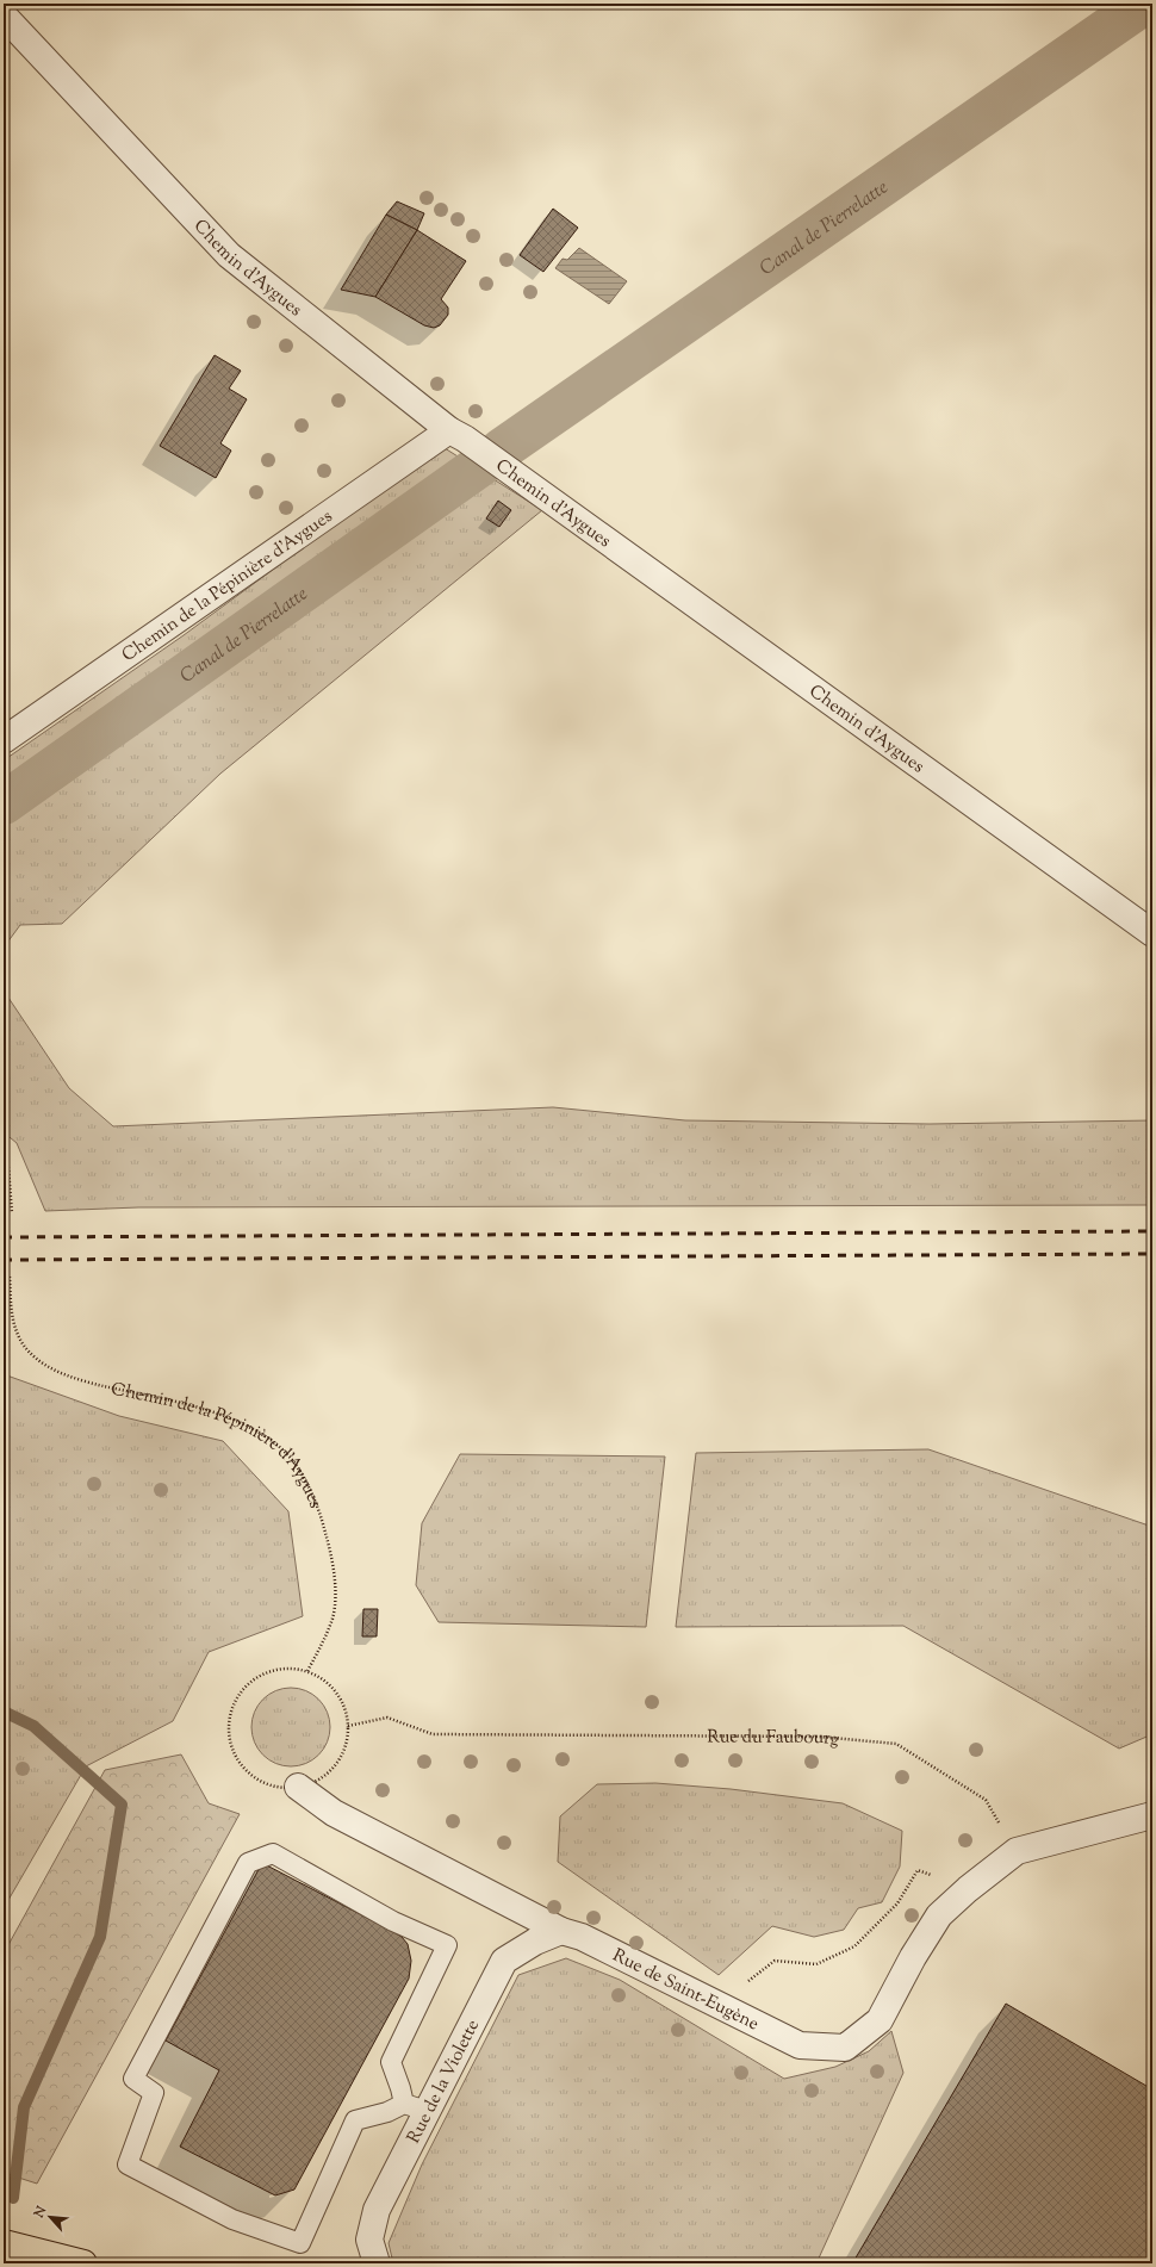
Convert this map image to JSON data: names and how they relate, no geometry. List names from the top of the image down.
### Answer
{
  "streets": {
    "street": [
      "Chemin d'Aygues",
      "Chemin de la Pépinière d'Aygues",
      "Rue de Saint-Eugène",
      "Rue de la Violette"
    ],
    "path": ["Rue du Faubourg"]
  },
  "crossings": [
    ["Chemin d'Aygues", "Chemin de la Pépinière d'Aygues"],
    ["Chemin de la Pépinière d'Aygues", "Rue du Faubourg"],
    ["Chemin de la Pépinière d'Aygues", "Rue de Saint-Eugène"],
    ["Rue du Faubourg", "Rue de Saint-Eugène"],
    ["Rue de Saint-Eugène", "Rue de la Violette"]
  ],
  "water": ["Canal de Pierrelatte"],
  "north": "top left"
}
